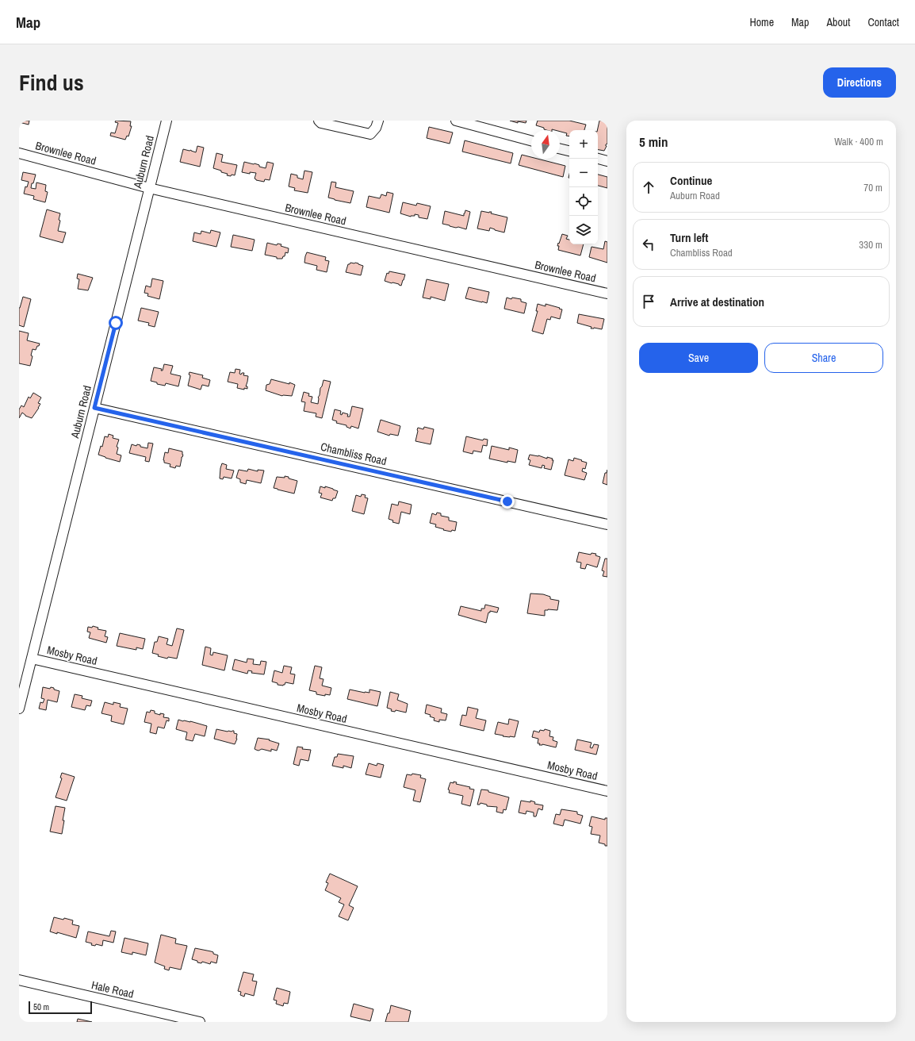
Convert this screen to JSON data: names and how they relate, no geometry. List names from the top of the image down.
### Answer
{
  "streets": {
    "street": [
      "Brownlee Road",
      "Auburn Road",
      "Chambliss Road",
      "Mosby Road",
      "Hale Road"
    ]
  },
  "crossings": [
    ["Brownlee Road", "Auburn Road"],
    ["Auburn Road", "Chambliss Road"],
    ["Auburn Road", "Mosby Road"]
  ],
  "scale_bar": "50 m",
  "north": "top",
  "page": {
    "header": "Map",
    "nav": [
      "Home",
      "Map",
      "About",
      "Contact"
    ],
    "title": "Find us",
    "buttons": [
      "Directions",
      ["Save", "Share"]
    ],
    "heading": ["5 min", "Walk · 400 m"],
    "map_buttons": ["+", "−"],
    "list": [
      ["Continue", "Auburn Road", "70 m"],
      ["Turn left", "Chambliss Road", "330 m"],
      "Arrive at destination"
    ],
    "scale": "50 m"
  }
}
